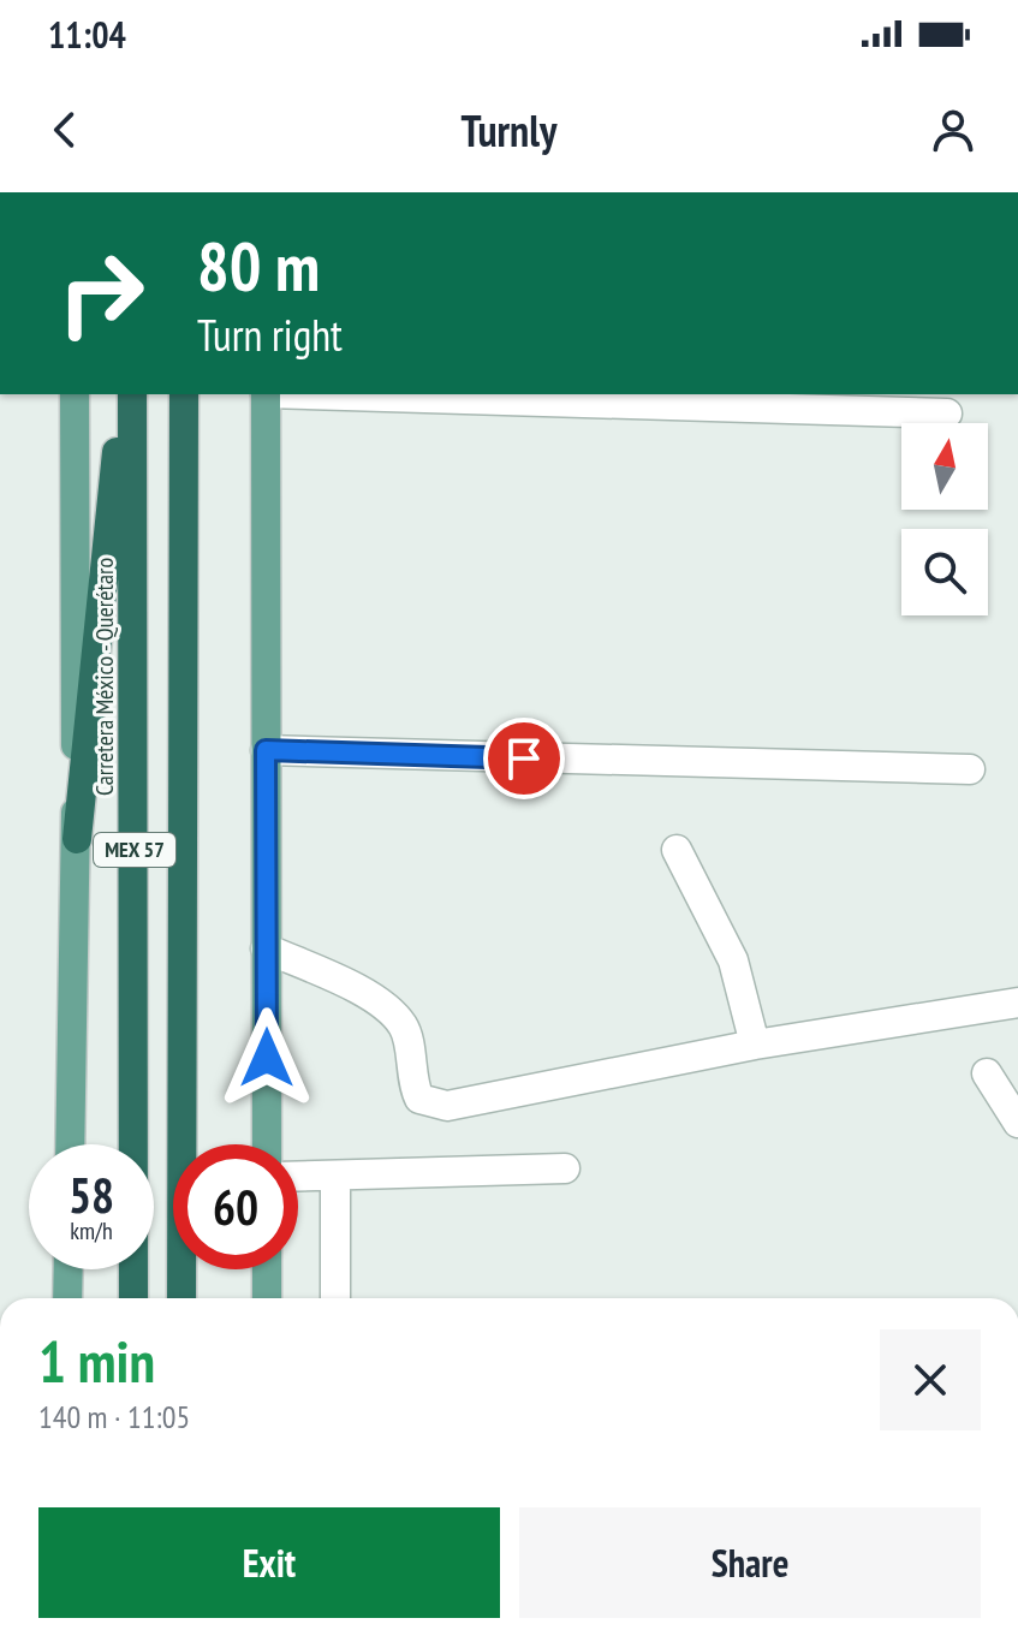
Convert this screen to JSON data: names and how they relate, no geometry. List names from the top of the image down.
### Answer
{
  "streets": {
    "highway": ["Carretera México - Querétaro", "MEX 57"]
  },
  "north": "top",
  "page": {
    "status": "11:04",
    "header": "Turnly",
    "turn": ["80 m", "Turn right"],
    "speed": "58 km/h",
    "limit": "60",
    "heading": ["1 min", "140 m · 11:05"],
    "buttons": ["Exit", "Share"]
  }
}
